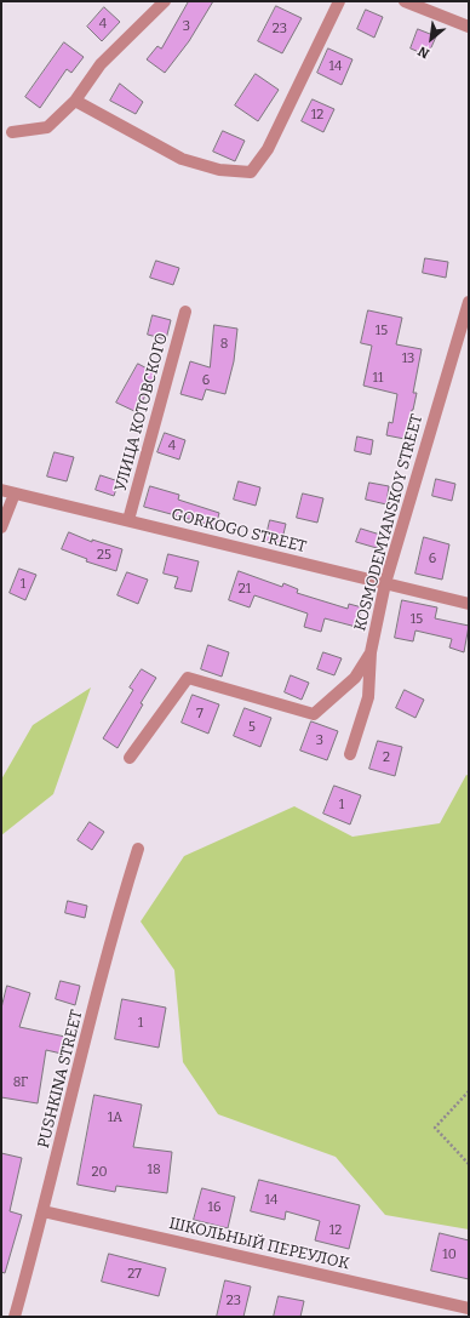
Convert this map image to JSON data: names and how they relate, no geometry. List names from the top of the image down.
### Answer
{
  "streets": {
    "street": [
      "УЛИЦА КОТОВСКОГО",
      "KOSMODEMYANSKOY STREET",
      "GORKOGO STREET",
      "PUSHKINA STREET",
      "ШКОЛЬНЫЙ ПЕРЕУЛОК"
    ]
  },
  "crossings": [
    ["УЛИЦА КОТОВСКОГО", "GORKOGO STREET"],
    ["KOSMODEMYANSKOY STREET", "GORKOGO STREET"],
    ["PUSHKINA STREET", "ШКОЛЬНЫЙ ПЕРЕУЛОК"]
  ],
  "house_numbers": [
    "4",
    "3",
    "23",
    "14",
    "12",
    "15",
    "8",
    "13",
    "11",
    "6",
    "4",
    "25",
    "6",
    "1",
    "21",
    "15",
    "7",
    "5",
    "3",
    "2",
    "1",
    "1",
    "8Г",
    "1А",
    "18",
    "20",
    "14",
    "16",
    "12",
    "10",
    "27",
    "23"
  ],
  "north": "bottom left"
}
